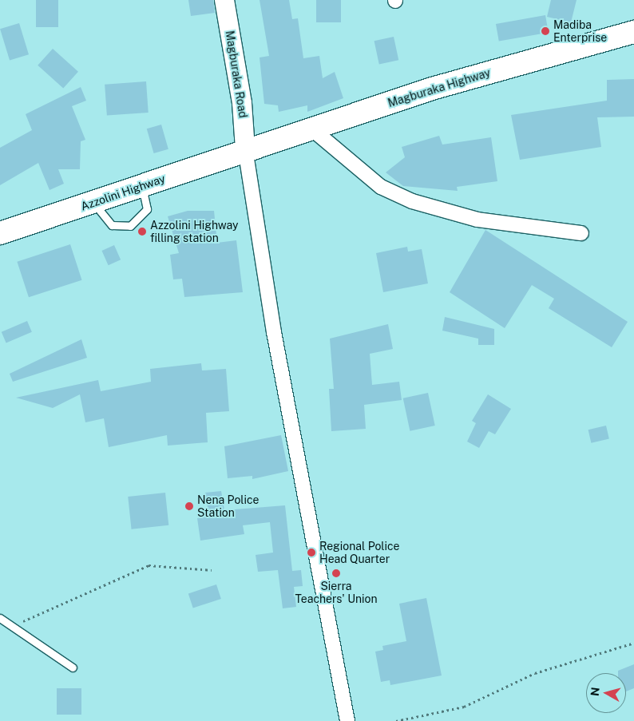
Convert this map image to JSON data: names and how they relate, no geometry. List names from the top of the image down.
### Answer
{
  "streets": {
    "main road": ["Magburaka Road", "Magburaka Highway", "Azzolini Highway"]
  },
  "crossings": [
    ["Magburaka Road", "Magburaka Highway"],
    ["Magburaka Road", "Azzolini Highway"],
    ["Magburaka Highway", "Azzolini Highway"]
  ],
  "places": [
    "Madiba Enterprise",
    "Azzolini Highway filling station",
    "Nena Police Station",
    "Regional Police Head Quarter",
    "Sierra Teachers' Union"
  ],
  "north": "left"
}
